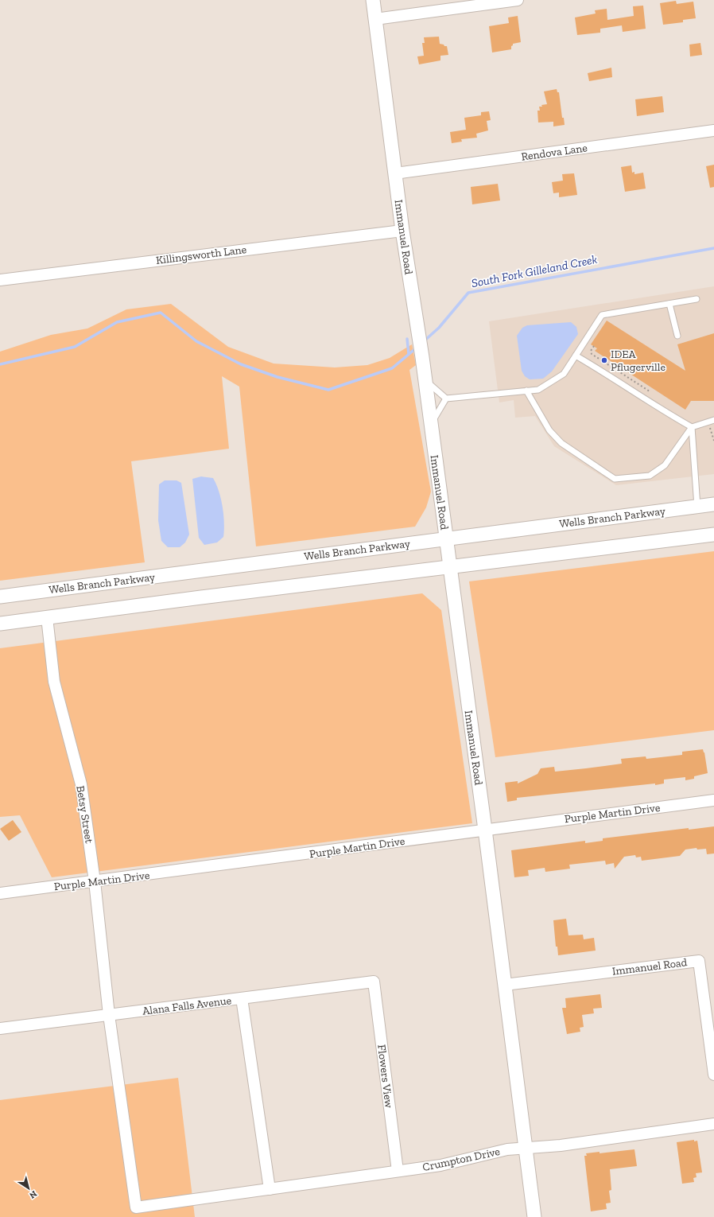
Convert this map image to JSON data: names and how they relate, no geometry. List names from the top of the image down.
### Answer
{
  "streets": {
    "street": [
      "Rendova Lane",
      "Immanuel Road",
      "Killingsworth Lane",
      "Wells Branch Parkway",
      "Purple Martin Drive",
      "Betsy Street",
      "Alana Falls Avenue",
      "Flowers View",
      "Crumpton Drive"
    ]
  },
  "crossings": [
    ["Rendova Lane", "Immanuel Road"],
    ["Immanuel Road", "Killingsworth Lane"],
    ["Immanuel Road", "Wells Branch Parkway"],
    ["Immanuel Road", "Purple Martin Drive"],
    ["Immanuel Road", "Crumpton Drive"],
    ["Purple Martin Drive", "Betsy Street"],
    ["Betsy Street", "Alana Falls Avenue"],
    ["Betsy Street", "Crumpton Drive"],
    ["Alana Falls Avenue", "Flowers View"],
    ["Flowers View", "Crumpton Drive"]
  ],
  "water": ["South Fork Gilleland Creek"],
  "places": ["IDEA Pflugerville"],
  "north": "bottom right"
}
